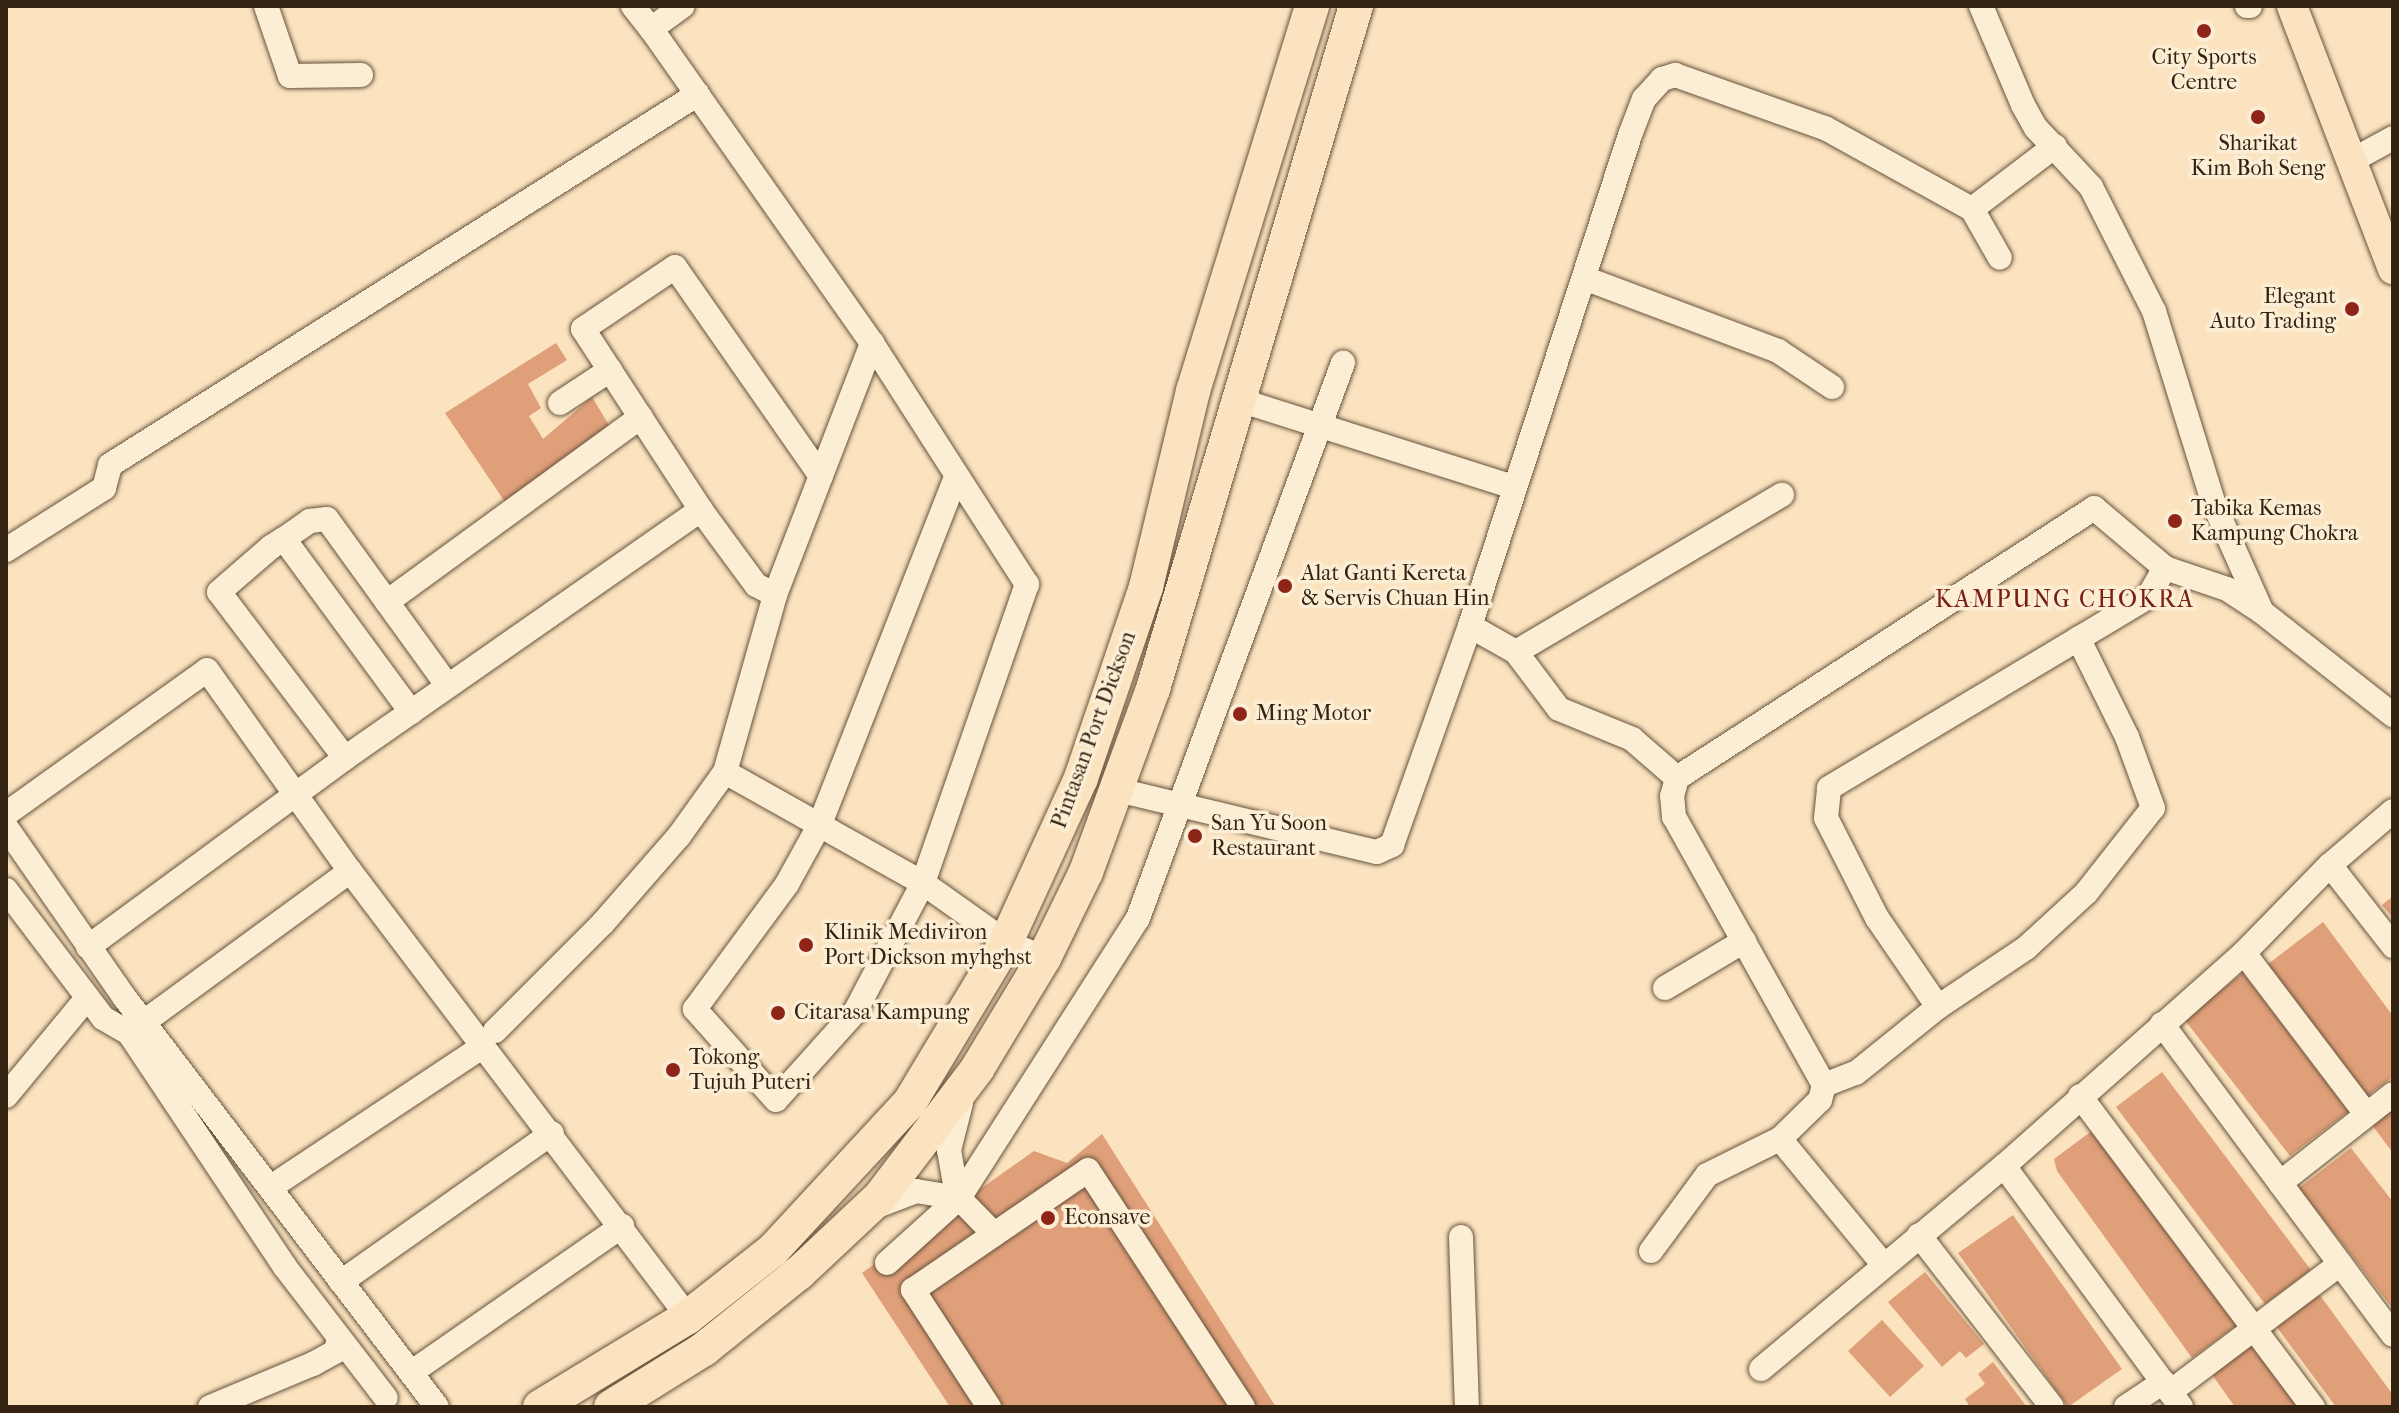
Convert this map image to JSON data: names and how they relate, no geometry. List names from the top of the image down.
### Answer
{
  "streets": {
    "highway": ["Pintasan Port Dickson"]
  },
  "districts": ["KAMPUNG CHOKRA"],
  "places": [
    "City Sports Centre",
    "Sharikat Kim Boh Seng",
    "Elegant Auto Trading",
    "Tabika Kemas Kampung Chokra",
    "Alat Ganti Kereta & Servis Chuan Hin",
    "Ming Motor",
    "San Yu Soon Restaurant",
    "Klinik Mediviron Port Dickson myhghst",
    "Citarasa Kampung",
    "Tokong Tujuh Puteri",
    "Econsave"
  ]
}
